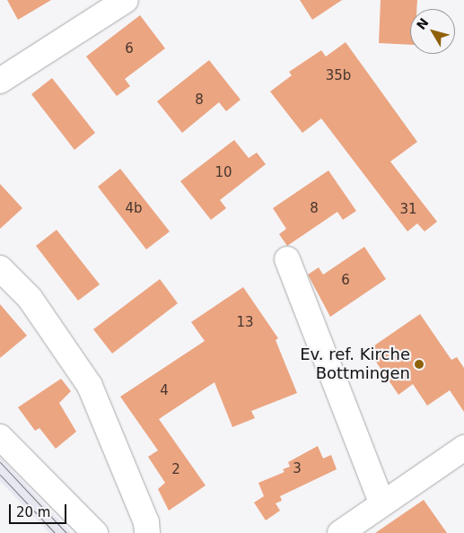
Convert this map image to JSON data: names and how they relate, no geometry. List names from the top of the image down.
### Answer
{
  "places": ["Ev. ref. Kirche Bottmingen"],
  "house_numbers": [
    "6",
    "35b",
    "8",
    "10",
    "4b",
    "8",
    "31",
    "6",
    "13",
    "4",
    "3",
    "2"
  ],
  "scale_bar": "20 m",
  "north": "top left"
}
